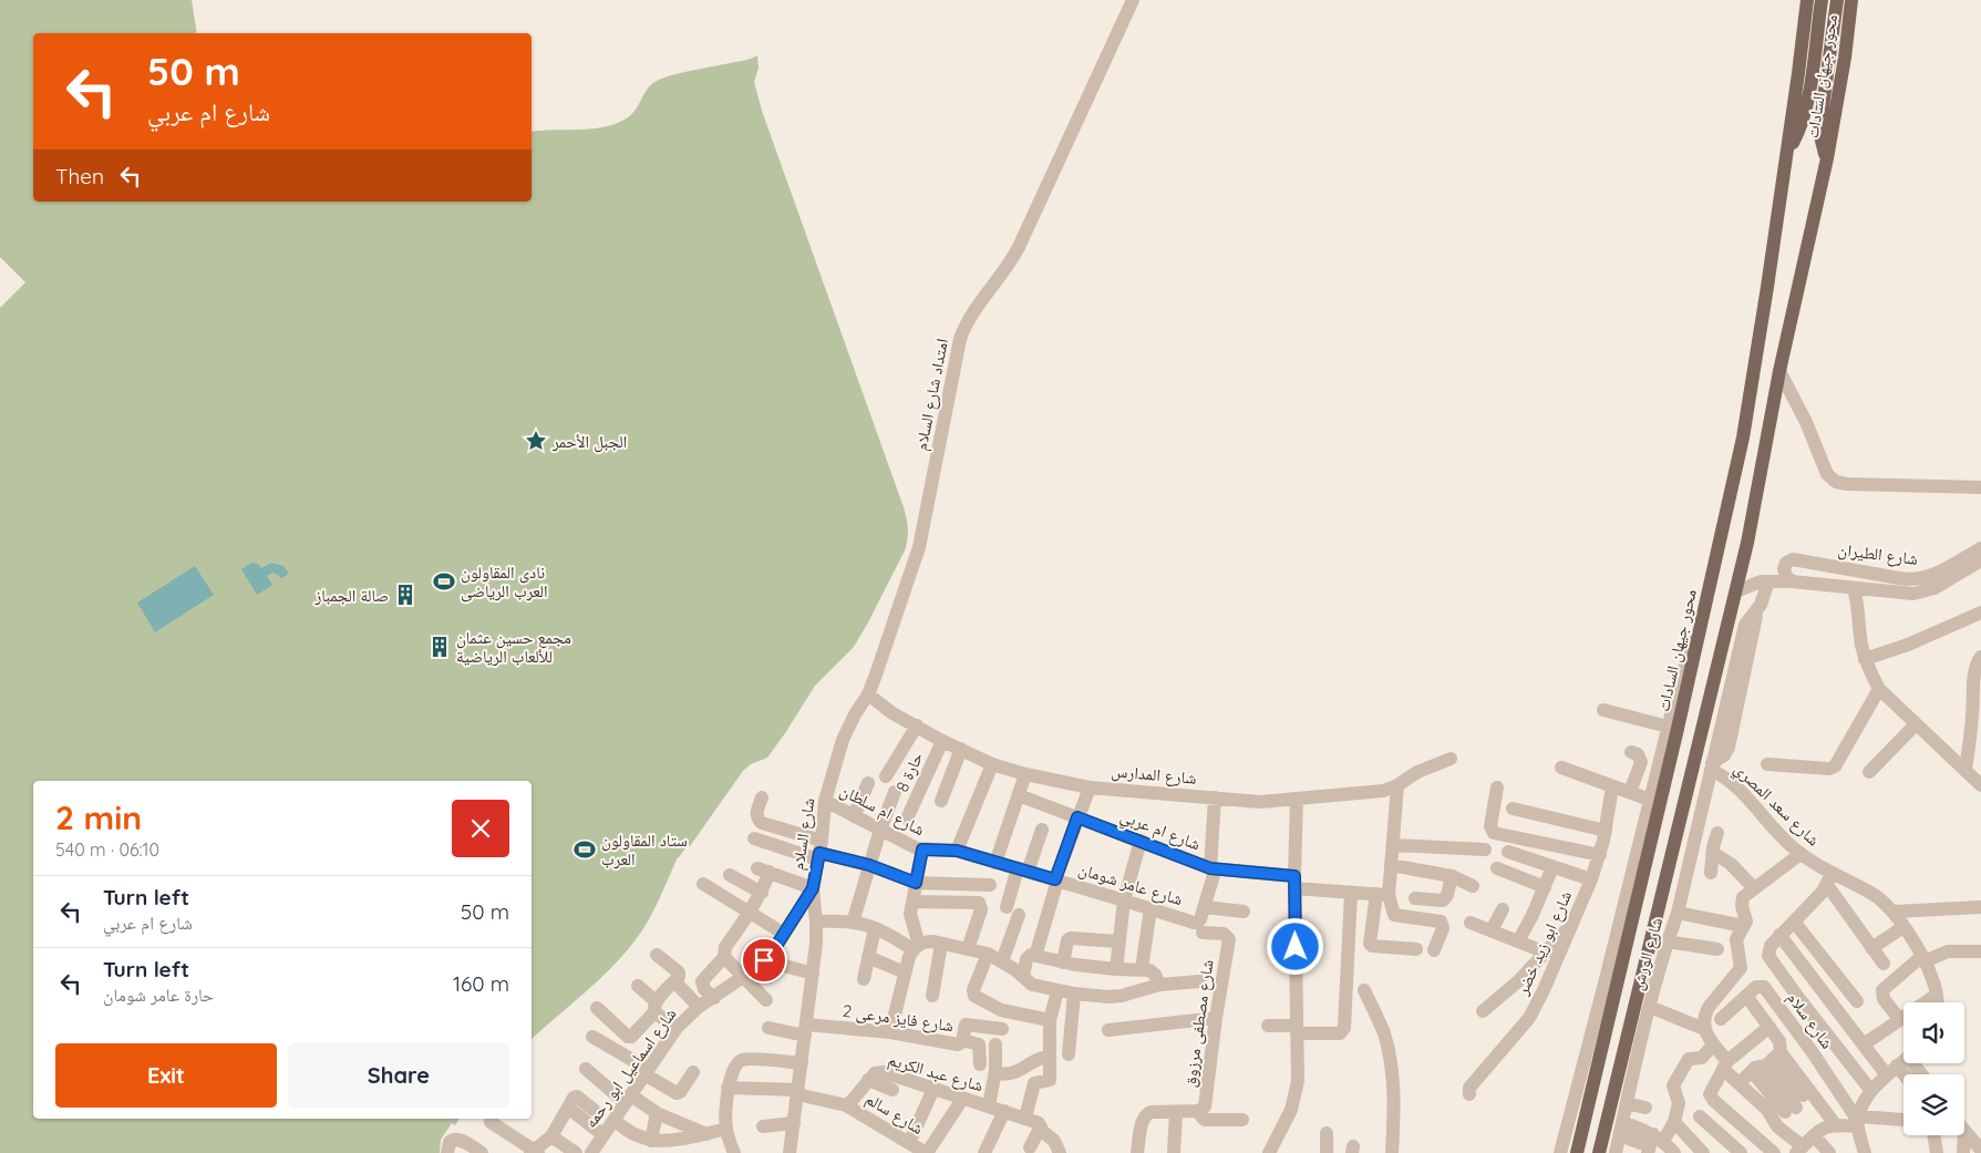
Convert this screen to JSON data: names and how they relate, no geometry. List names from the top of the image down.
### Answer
{
  "streets": {
    "main road": ["محور جيهان السادات"],
    "street": [
      "امتداد شارع السلام",
      "شارع الطيران",
      "حارة 8",
      "شارع المدارس",
      "شارع سعد المصري",
      "شارع ام سلطان",
      "شارع ام عربي",
      "شارع السلام",
      "شارع عامر شومان",
      "شارع ابو زيد خضر",
      "شارع الورش",
      "شارع فايز مرعى 2",
      "شارع سلام",
      "شارع مصطفى مرزوق",
      "شارع اسماعيل ابو رحمه",
      "شارع عبد الكريم",
      "شارع سالم"
    ]
  },
  "crossings": [
    ["محور جيهان السادات", "شارع الطيران"],
    ["امتداد شارع السلام", "شارع المدارس"],
    ["امتداد شارع السلام", "شارع السلام"],
    ["شارع الطيران", "شارع الورش"],
    ["حارة 8", "شارع المدارس"],
    ["شارع المدارس", "شارع السلام"],
    ["شارع سعد المصري", "شارع الورش"],
    ["شارع ام سلطان", "شارع السلام"],
    ["شارع ام سلطان", "شارع عامر شومان"],
    ["شارع السلام", "شارع فايز مرعى 2"],
    ["شارع السلام", "شارع اسماعيل ابو رحمه"],
    ["شارع عامر شومان", "شارع مصطفى مرزوق"],
    ["شارع عبد الكريم", "شارع سالم"]
  ],
  "places": {
    "place": ["الجبل الأحمر"],
    "sports": ["نادى المقاولون العرب الرياضى", "ستاد المقاولون العرب"],
    "building": ["صالة الجمباز", "مجمع حسين عثمان للألعاب الرياضية"]
  },
  "page": {
    "turn": ["50 m", "شارع ام عربي"],
    "then": "Then",
    "heading": ["2 min", "540 m · 06:10"],
    "list": [
      {
        "name": "Turn left",
        "note": "شارع ام عربي",
        "value": "50 m"
      },
      {
        "name": "Turn left",
        "note": "حارة عامر شومان",
        "value": "160 m"
      }
    ],
    "buttons": ["Exit", "Share"]
  }
}
